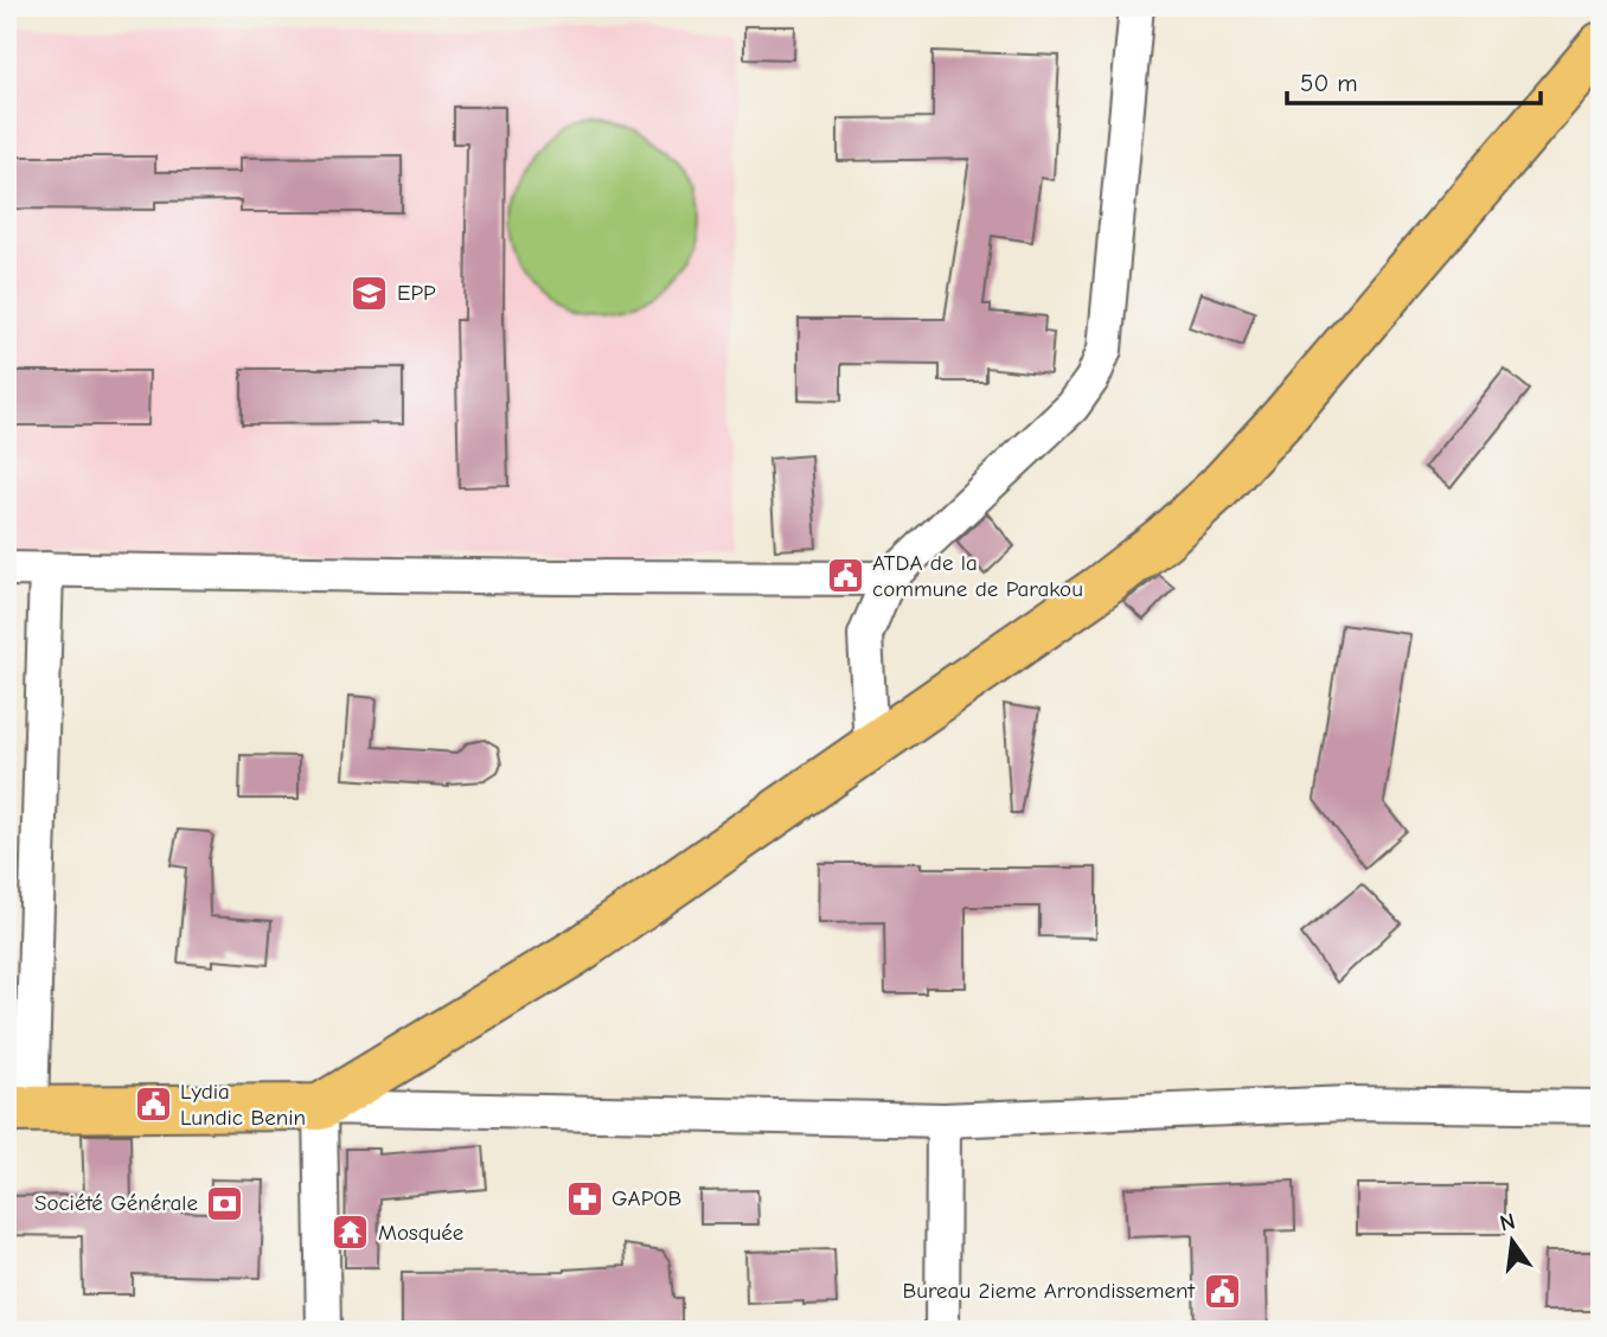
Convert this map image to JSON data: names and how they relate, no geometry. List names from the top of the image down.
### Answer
{
  "places": {
    "school or university": ["EPP"],
    "public building": ["ATDA de la commune de Parakou", "Lydia Lundic Benin", "Bureau 2ieme Arrondissement"],
    "pharmacy": ["GAPOB"],
    "bank": ["Société Générale"],
    "temple": ["Mosquée"]
  },
  "scale_bar": "50 m",
  "north": "top"
}
